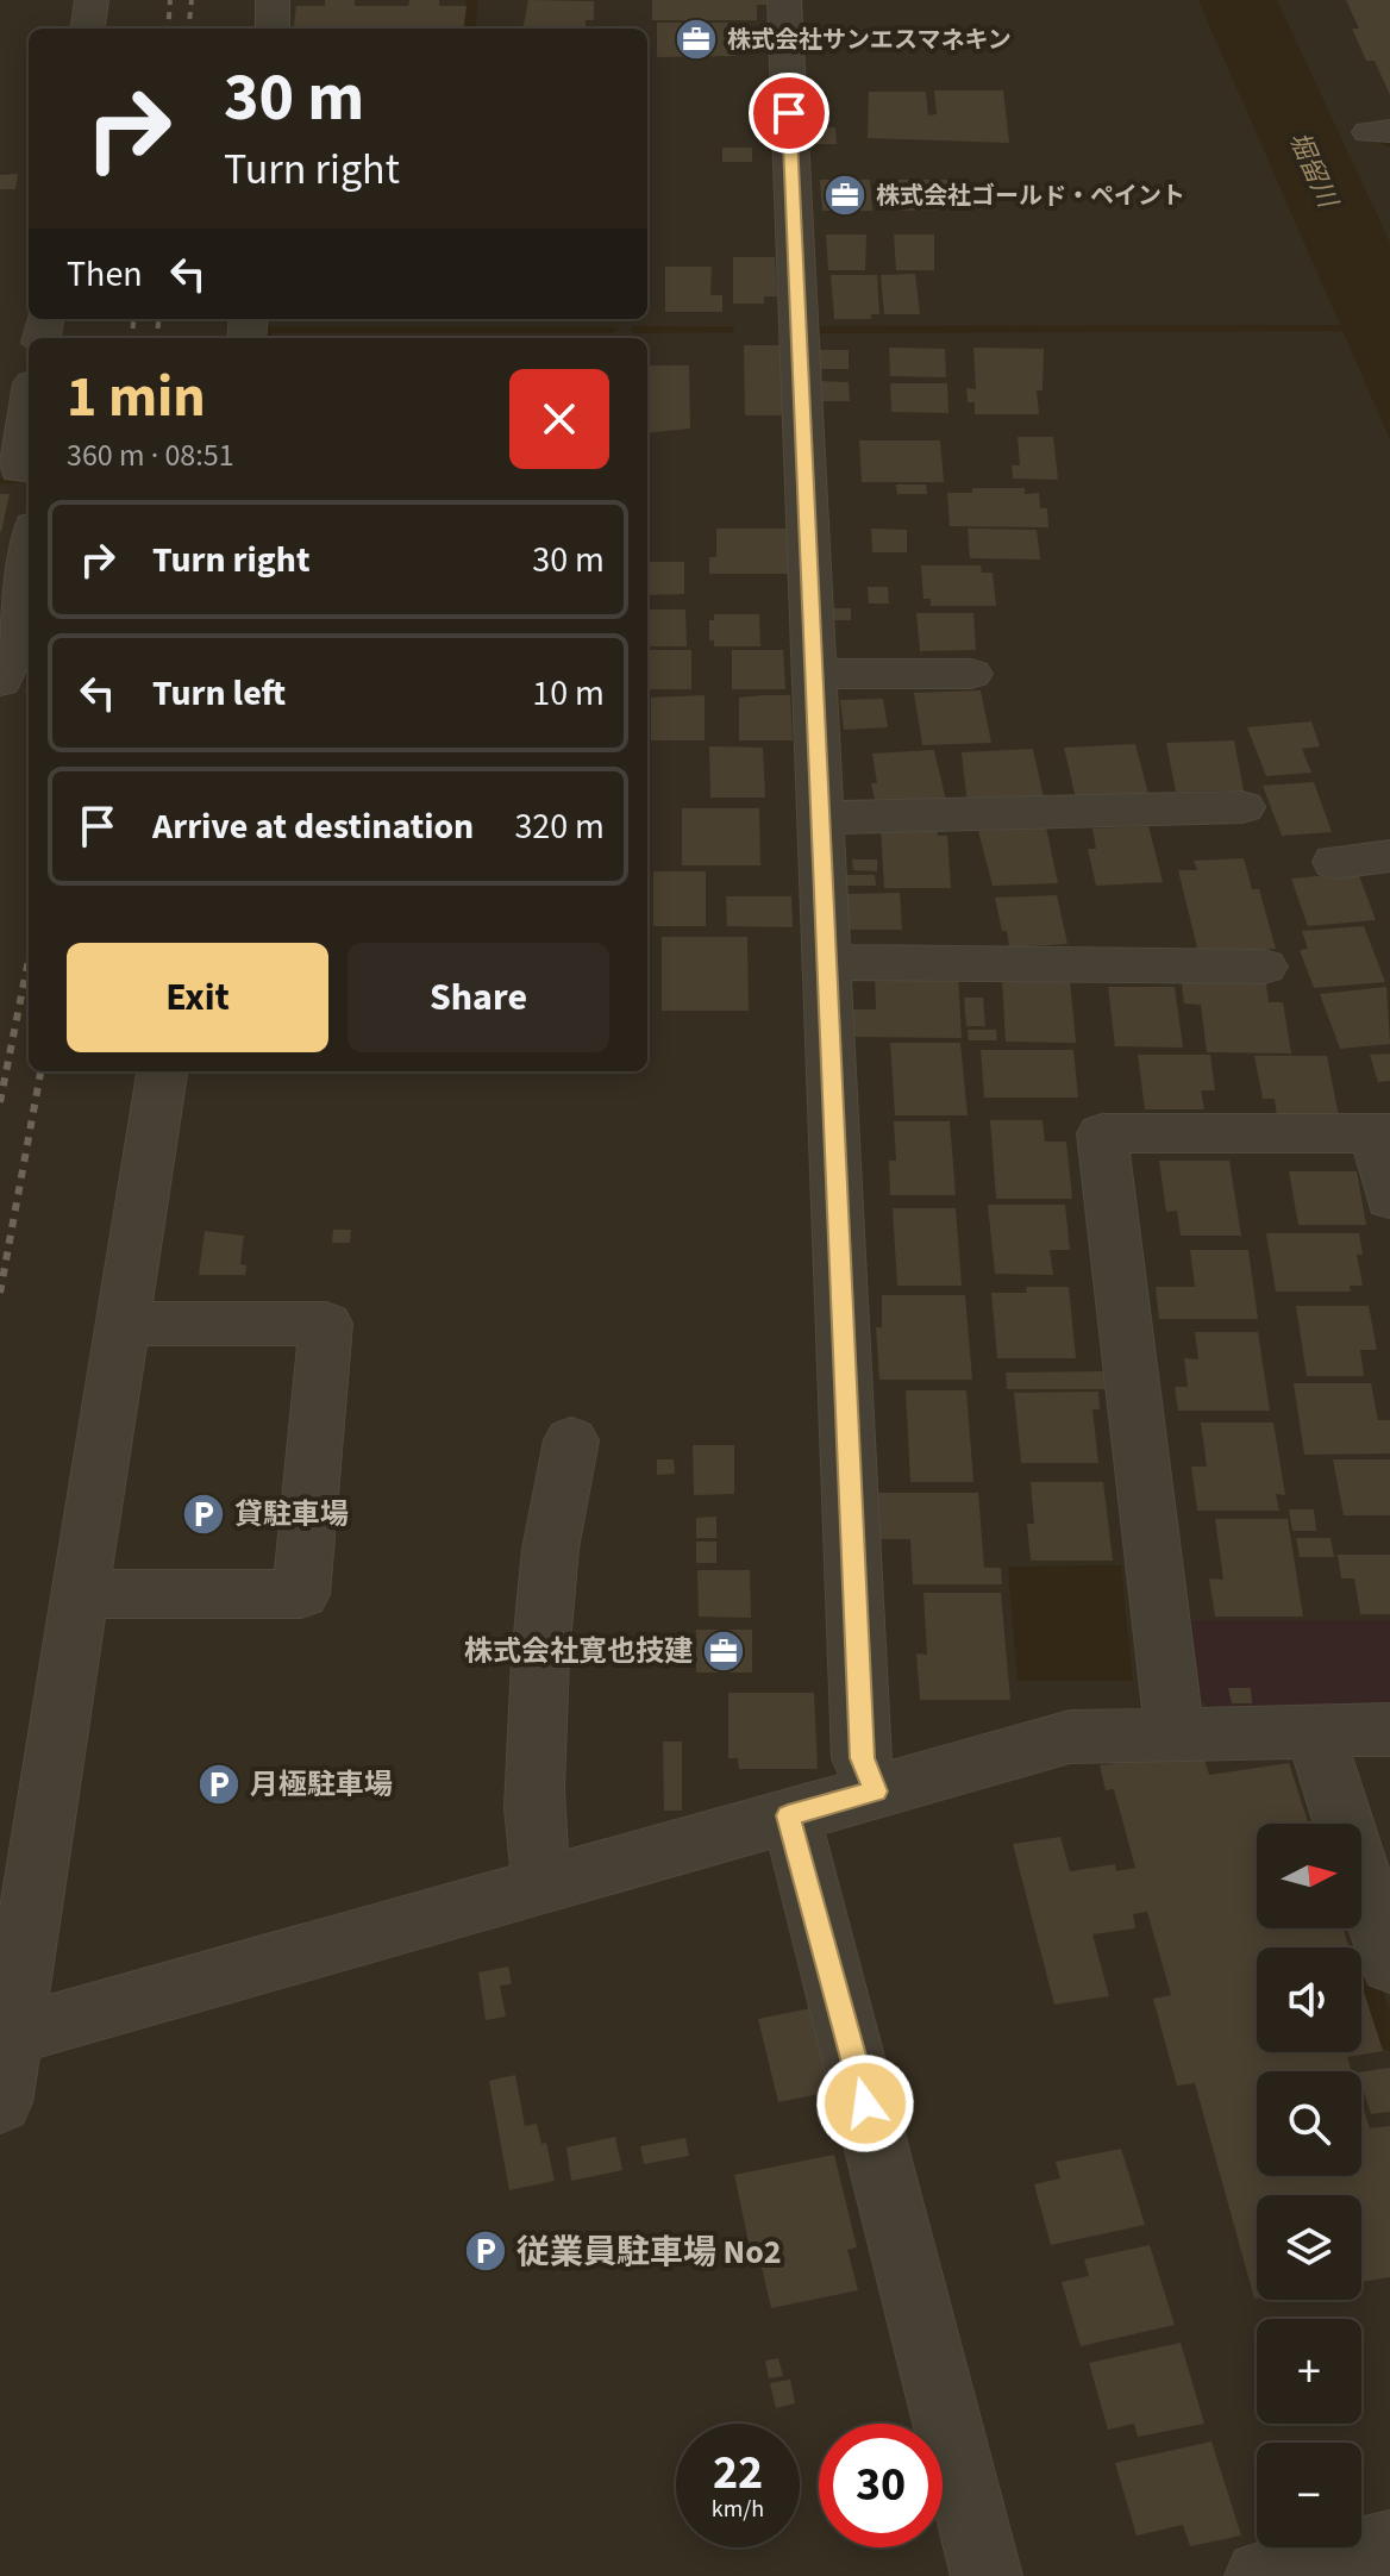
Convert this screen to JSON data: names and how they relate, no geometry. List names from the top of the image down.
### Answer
{
  "water": ["堀留川"],
  "places": {
    "office": ["株式会社サンエスマネキン", "株式会社ゴールド・ペイント", "株式会社寛也技建"],
    "parking": ["貸駐車場", "月極駐車場", "従業員駐車場 No2"]
  },
  "north": "right",
  "page": {
    "turn": ["30 m", "Turn right"],
    "then": "Then",
    "heading": ["1 min", "360 m · 08:51"],
    "list": [
      {
        "name": "Turn right",
        "value": "30 m"
      },
      {
        "name": "Turn left",
        "value": "10 m"
      },
      {
        "name": "Arrive at destination",
        "value": "320 m"
      }
    ],
    "buttons": ["Exit", "Share"],
    "map_buttons": ["+", "−"],
    "speed": "22 km/h",
    "limit": "30"
  }
}
